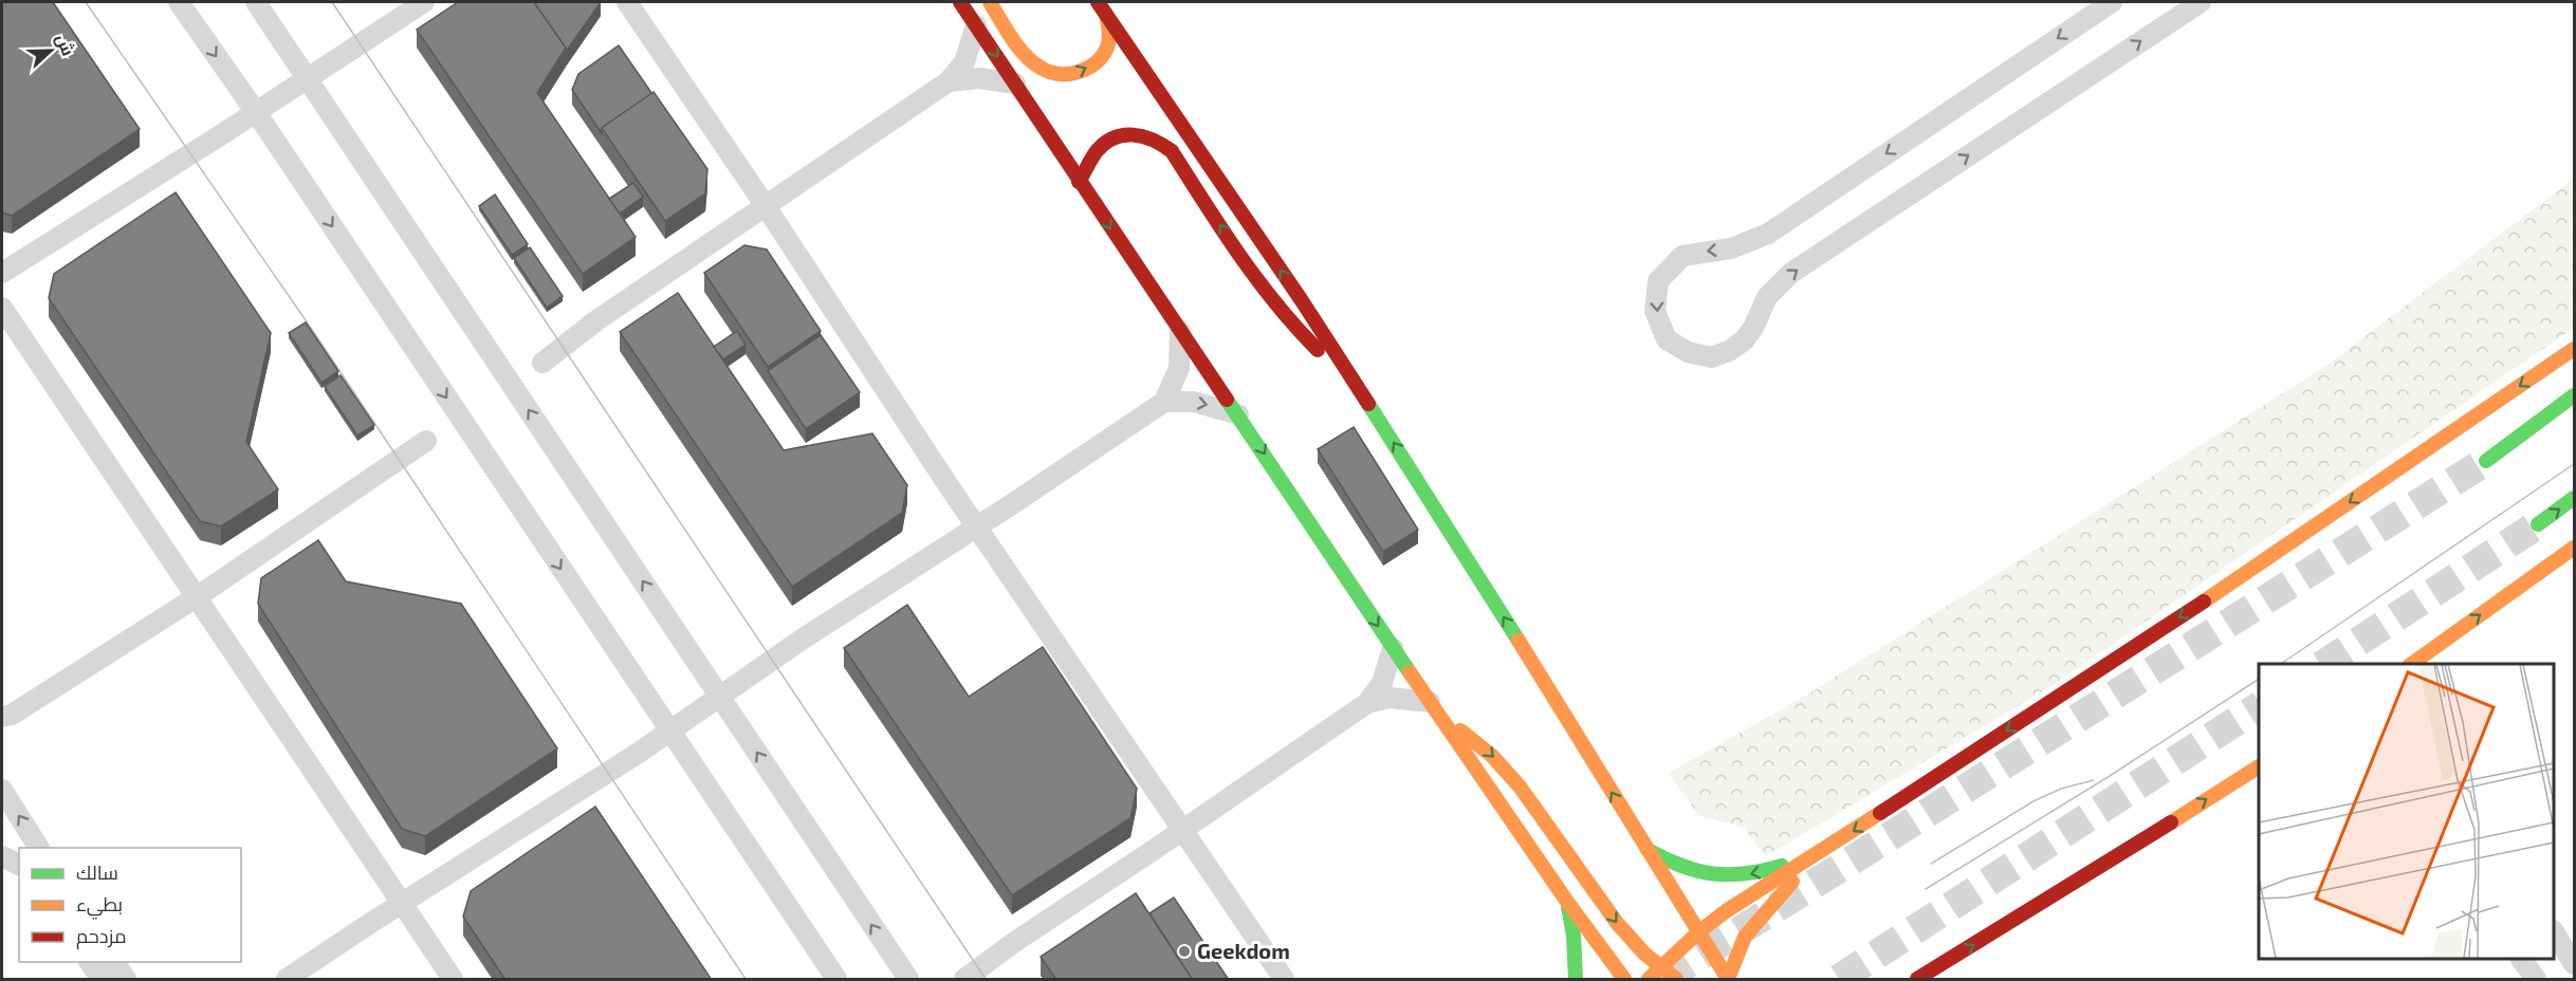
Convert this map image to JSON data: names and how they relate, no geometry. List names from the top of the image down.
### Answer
{
  "places": ["Geekdom"],
  "legend": ["سالك", "بطيء", "مزدحم"],
  "north": "right"
}
